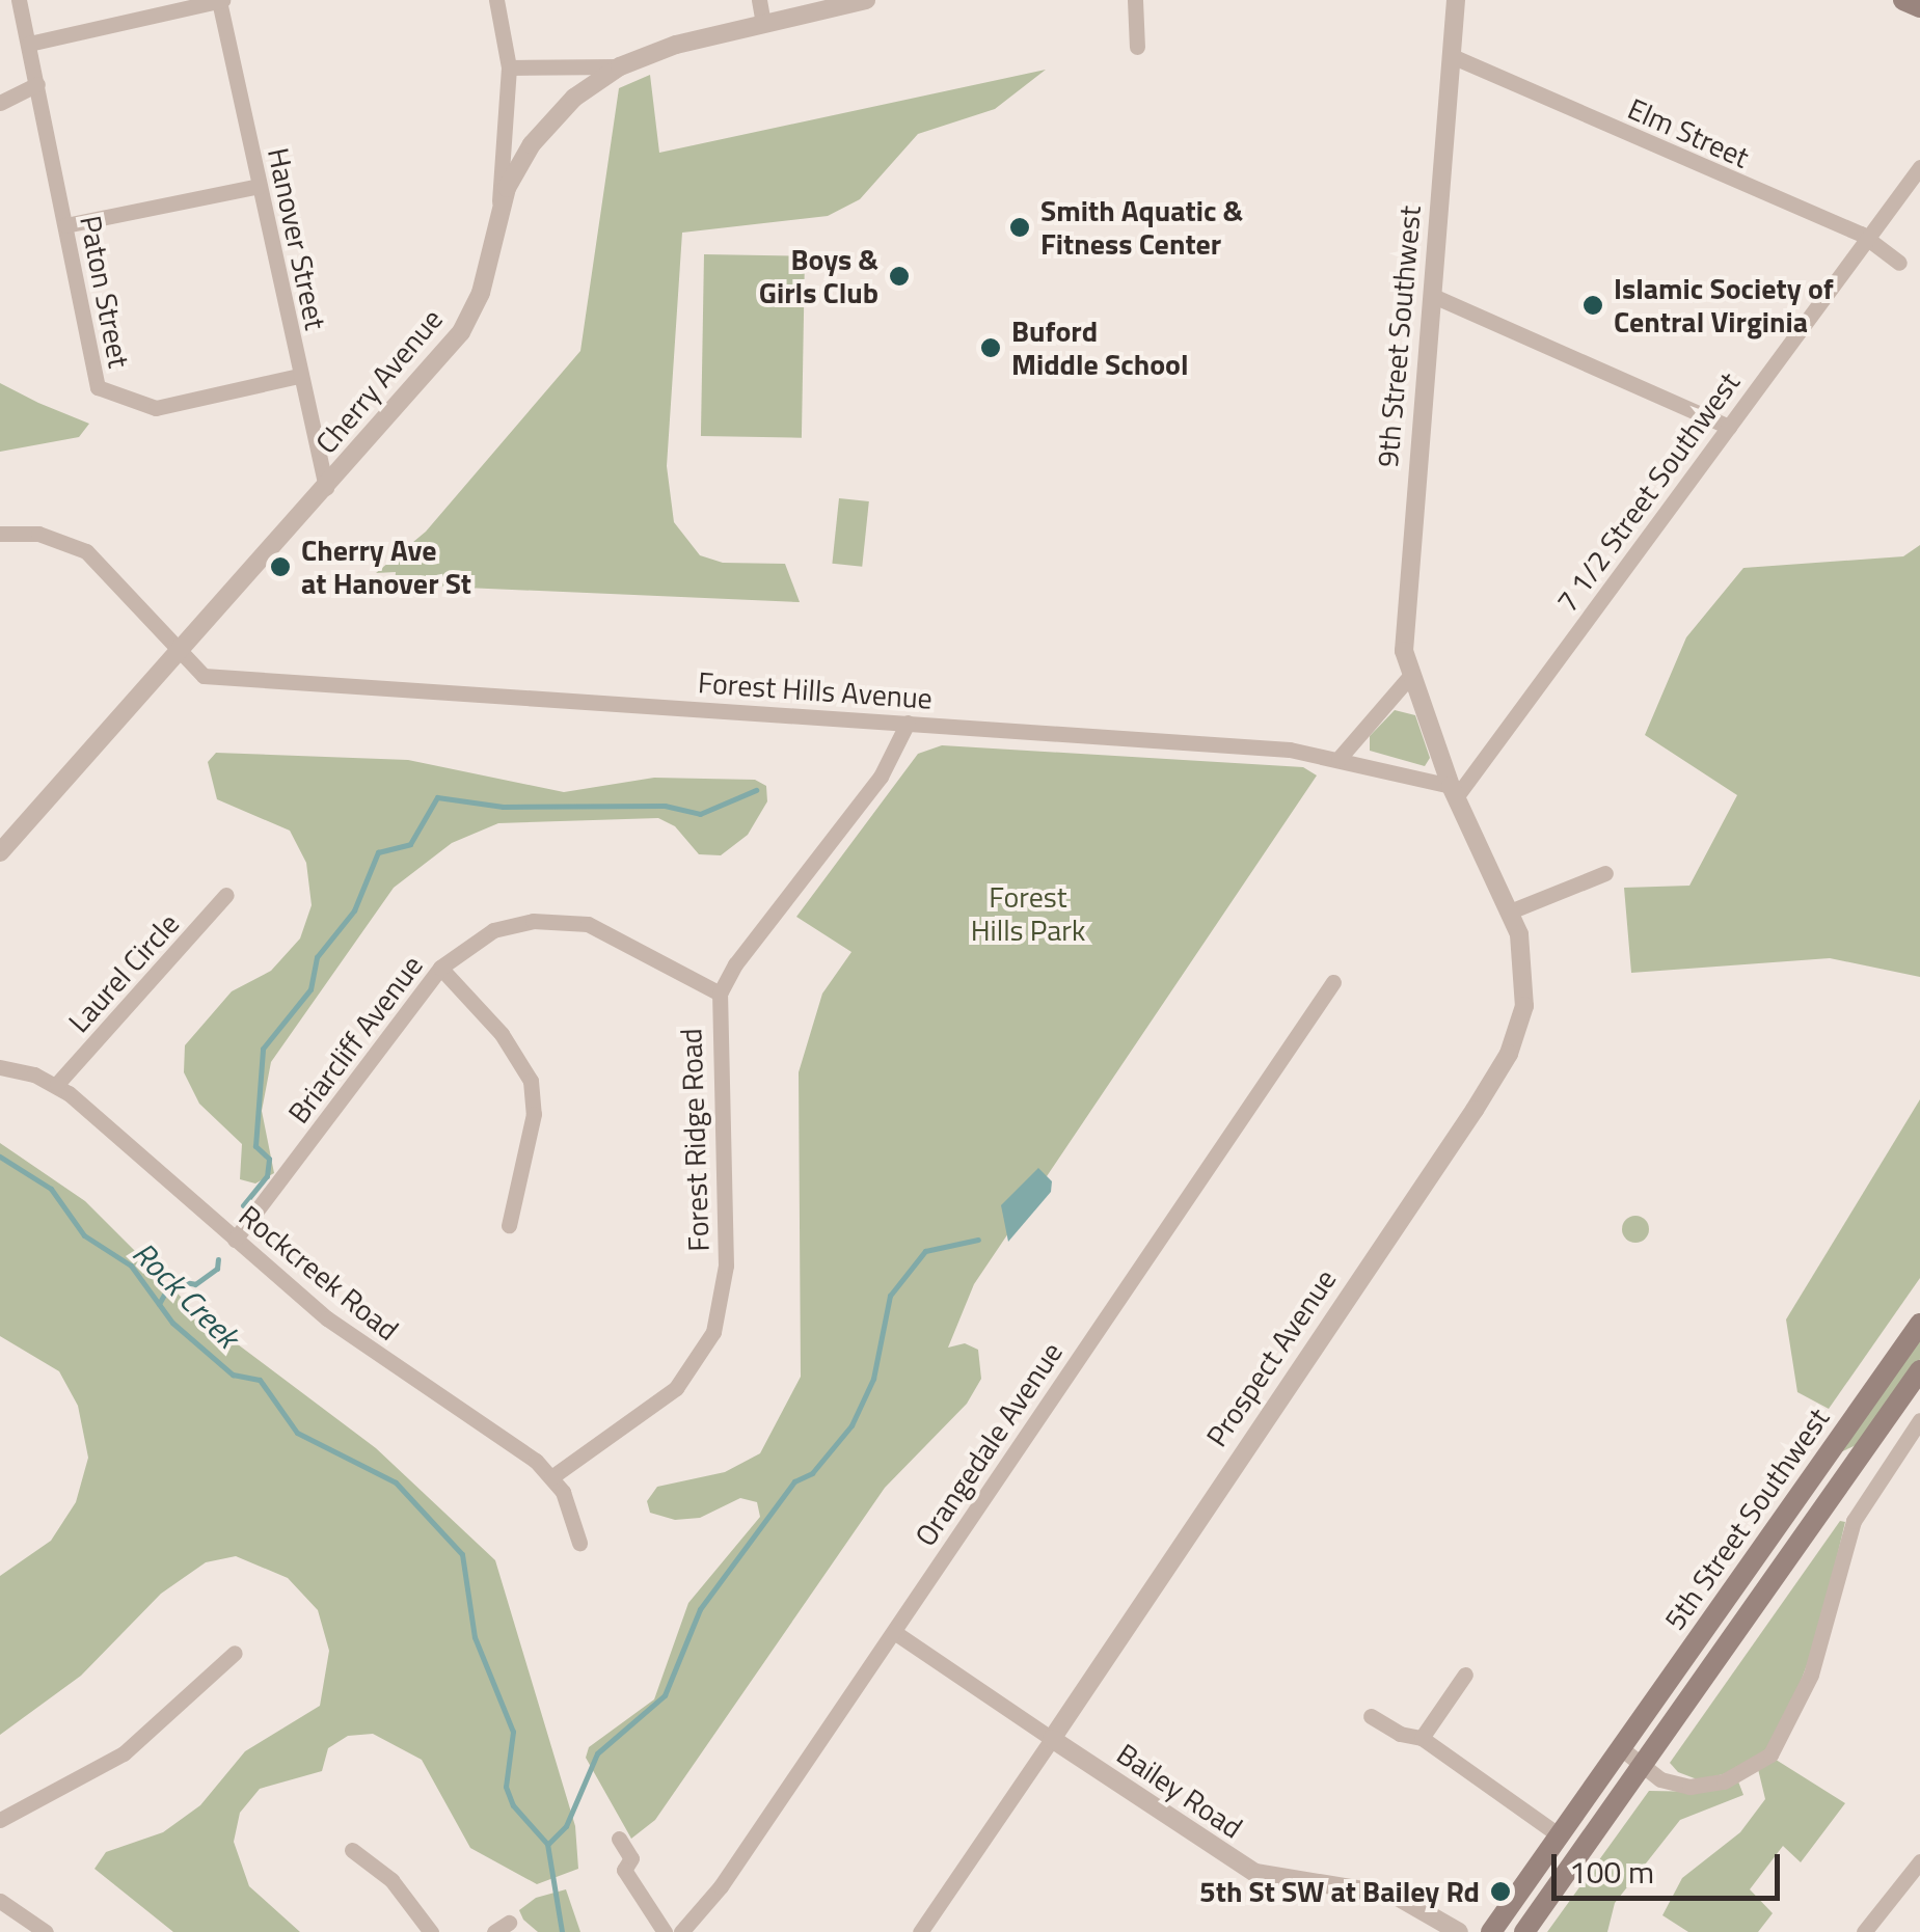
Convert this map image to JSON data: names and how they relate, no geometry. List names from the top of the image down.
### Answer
{
  "streets": {
    "main road": ["5th Street Southwest"],
    "street": [
      "Elm Street",
      "Hanover Street",
      "Paton Street",
      "9th Street Southwest",
      "Cherry Avenue",
      "7 1/2 Street Southwest",
      "Forest Hills Avenue",
      "Laurel Circle",
      "Briarcliff Avenue",
      "Forest Ridge Road",
      "Rockcreek Road",
      "Prospect Avenue",
      "Orangedale Avenue",
      "Bailey Road"
    ]
  },
  "crossings": [
    ["Elm Street", "9th Street Southwest"],
    ["Elm Street", "7 1/2 Street Southwest"],
    ["Hanover Street", "Paton Street"],
    ["Hanover Street", "Cherry Avenue"],
    ["9th Street Southwest", "7 1/2 Street Southwest"],
    ["9th Street Southwest", "Forest Hills Avenue"],
    ["9th Street Southwest", "Prospect Avenue"],
    ["Cherry Avenue", "Forest Hills Avenue"],
    ["7 1/2 Street Southwest", "Forest Hills Avenue"],
    ["7 1/2 Street Southwest", "Prospect Avenue"],
    ["Forest Hills Avenue", "Forest Ridge Road"],
    ["Forest Hills Avenue", "Prospect Avenue"],
    ["Laurel Circle", "Rockcreek Road"],
    ["Briarcliff Avenue", "Forest Ridge Road"],
    ["Briarcliff Avenue", "Rockcreek Road"],
    ["Forest Ridge Road", "Rockcreek Road"],
    ["Prospect Avenue", "Bailey Road"],
    ["Orangedale Avenue", "Bailey Road"]
  ],
  "water": ["Rock Creek"],
  "parks": ["Forest Hills Park"],
  "places": [
    "Smith Aquatic & Fitness Center",
    "Boys & Girls Club",
    "Islamic Society of Central Virginia",
    "Buford Middle School",
    "Cherry Ave at Hanover St",
    "5th St SW at Bailey Rd"
  ],
  "scale_bar": "100 m"
}
